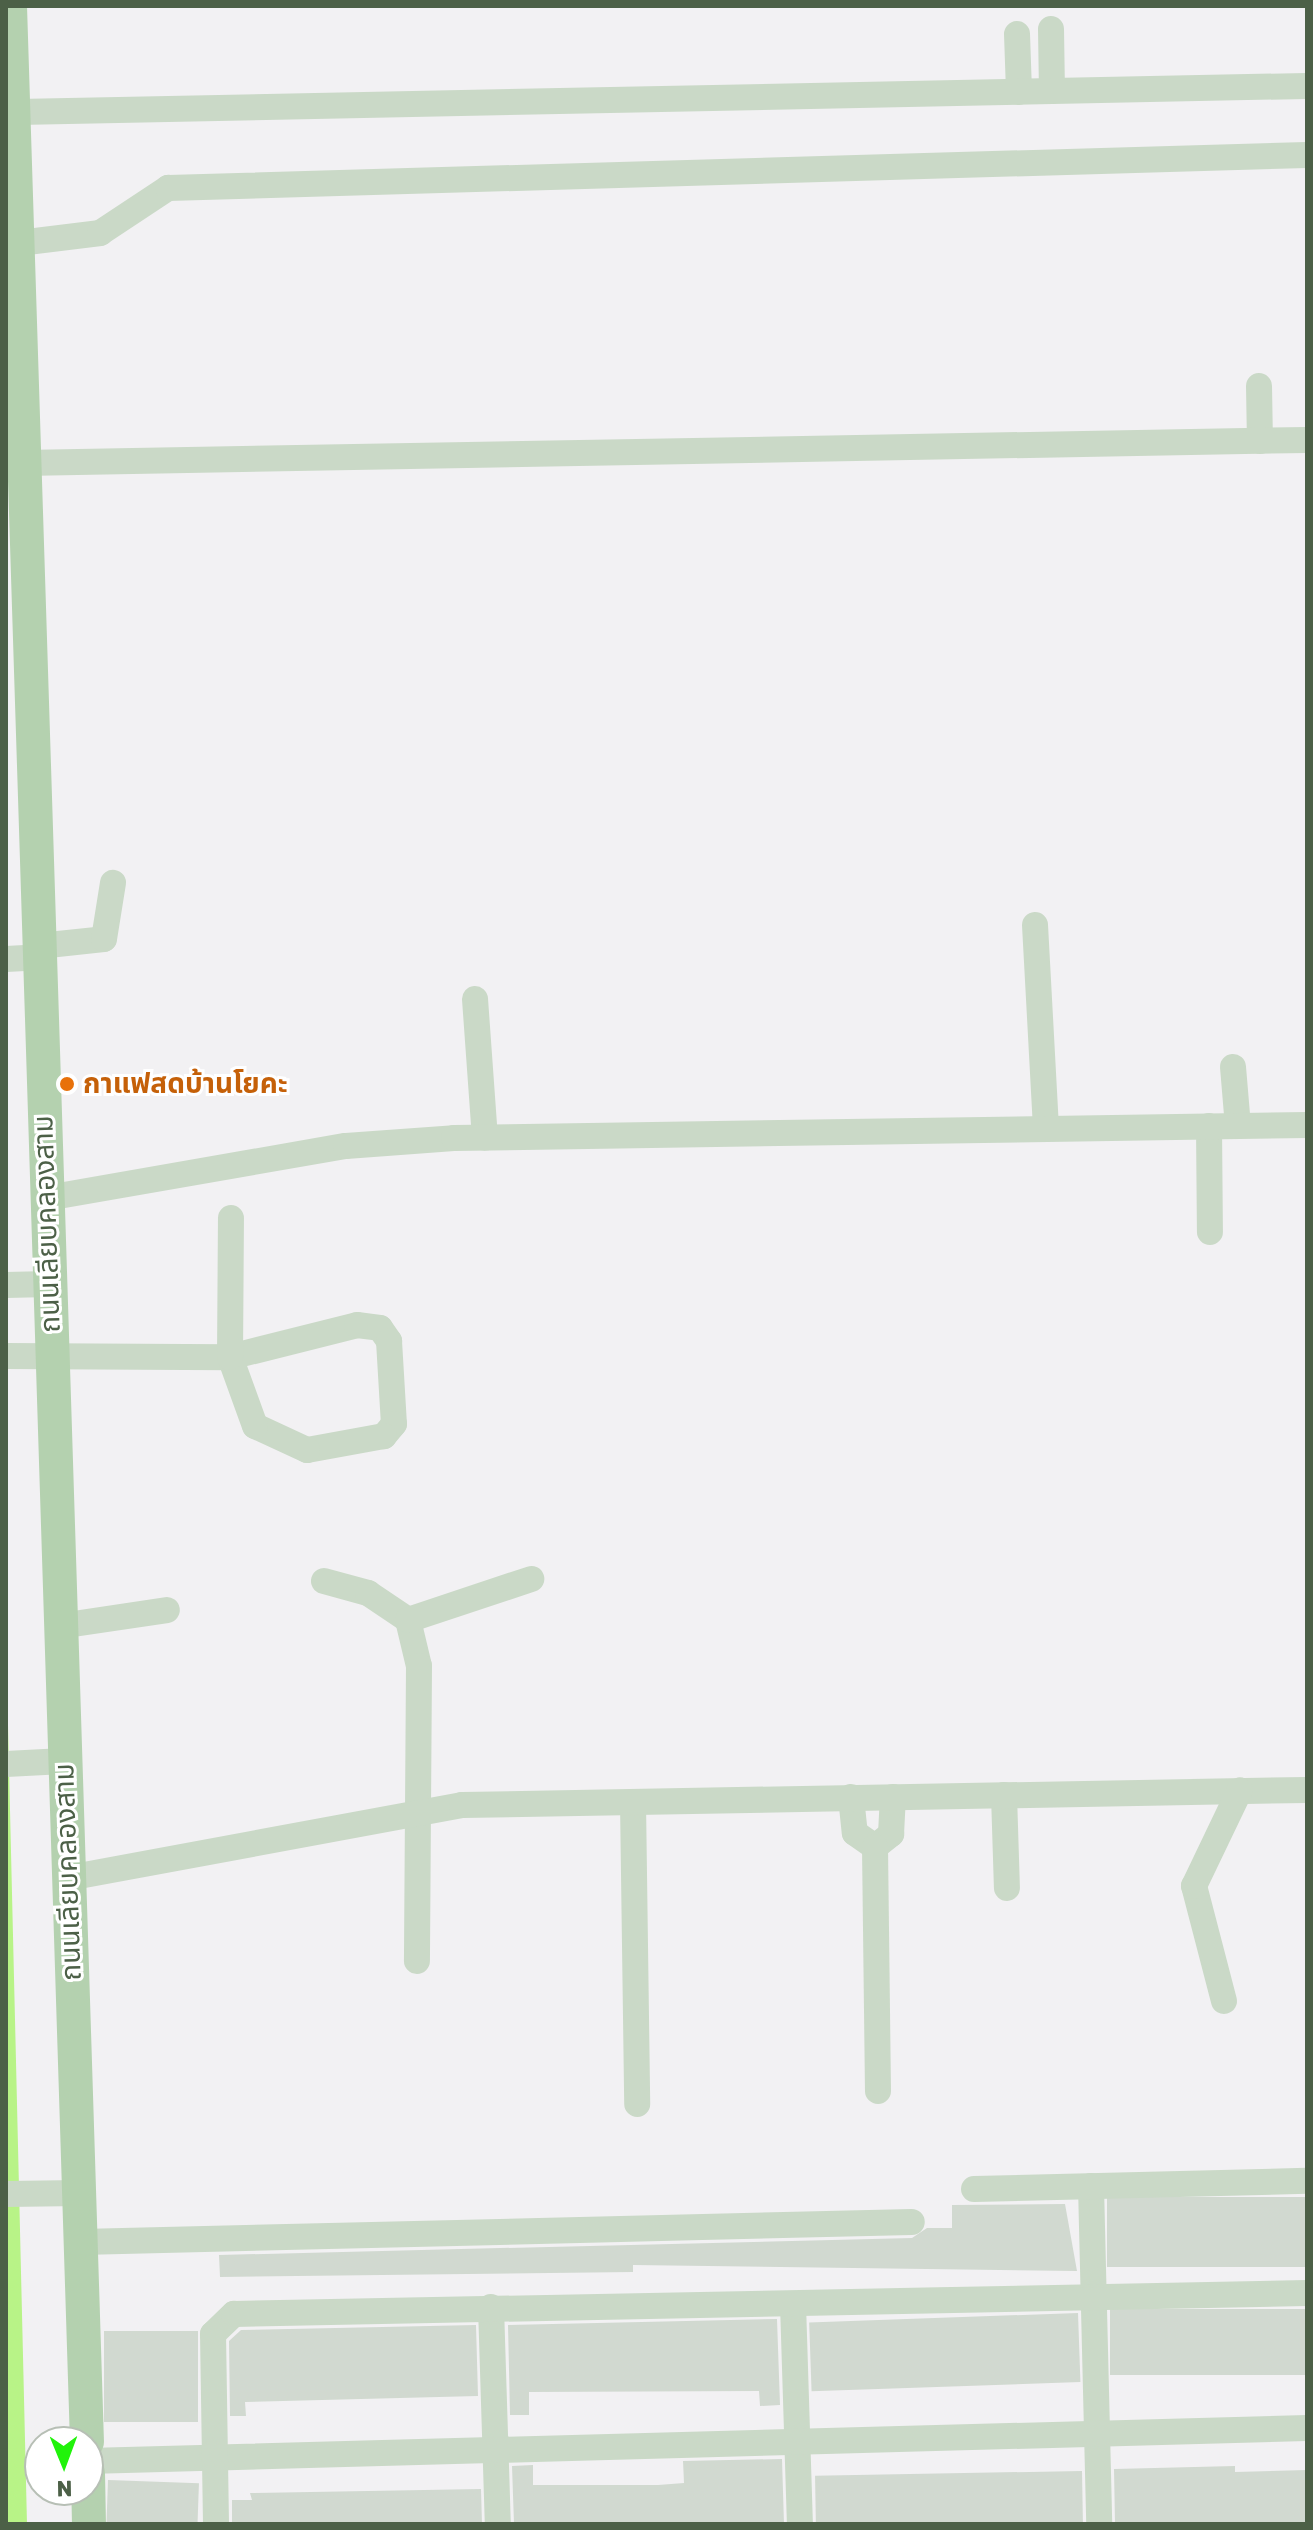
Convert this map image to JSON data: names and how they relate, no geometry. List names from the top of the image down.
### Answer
{
  "streets": {
    "main road": ["ถนนเลียบคลองสาม"]
  },
  "places": ["กาแฟสดบ้านโยคะ"],
  "north": "bottom"
}
